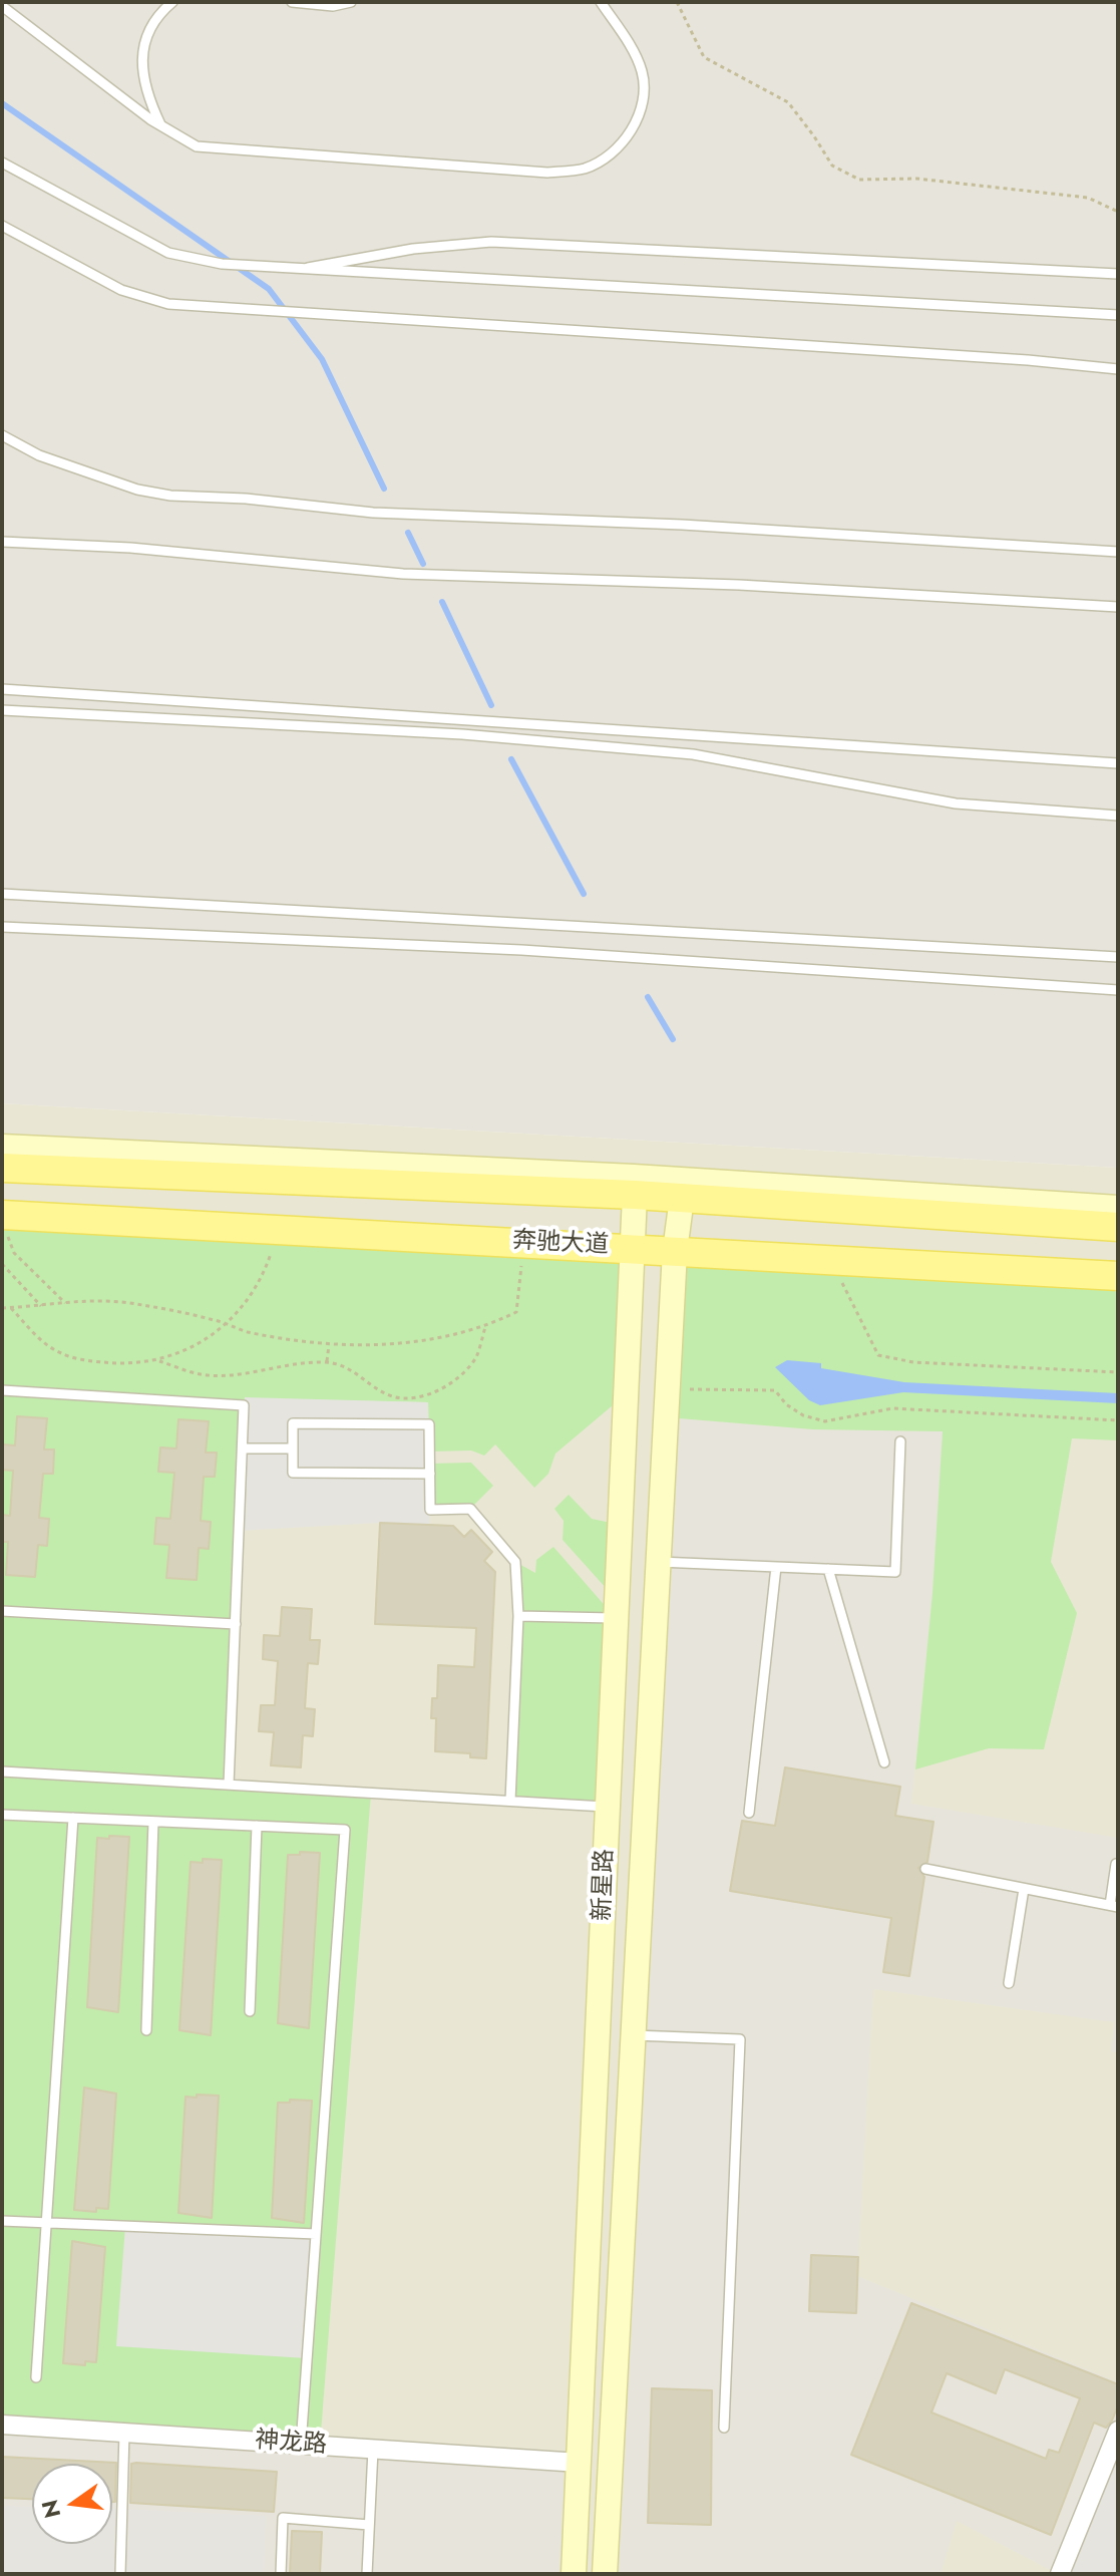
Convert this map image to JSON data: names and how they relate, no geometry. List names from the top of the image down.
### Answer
{
  "streets": {
    "main road": ["奔驰大道", "新星路"],
    "street": ["神龙路"]
  },
  "crossings": [
    ["奔驰大道", "新星路"],
    ["新星路", "神龙路"]
  ],
  "north": "left"
}
